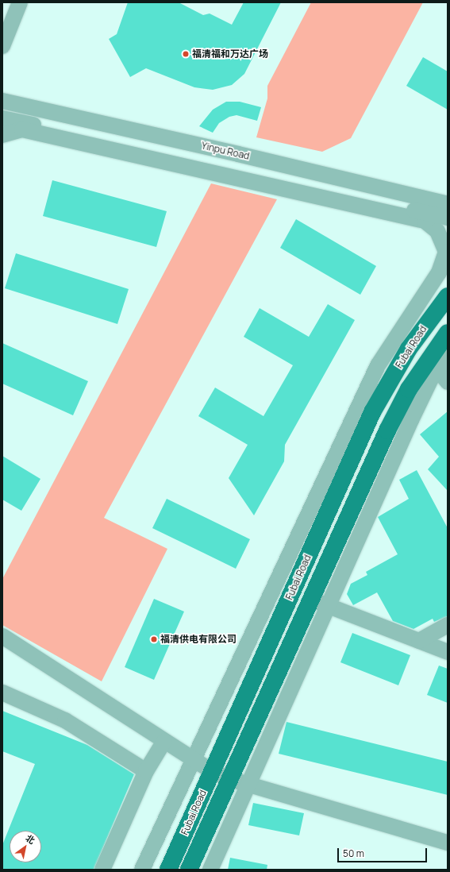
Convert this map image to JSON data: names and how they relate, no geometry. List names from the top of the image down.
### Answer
{
  "streets": {
    "main road": ["Fubai Road"],
    "street": ["Yinpu Road"]
  },
  "places": ["福清福和万达广场", "福清供电有限公司"],
  "scale_bar": "50 m",
  "north": "top right"
}
